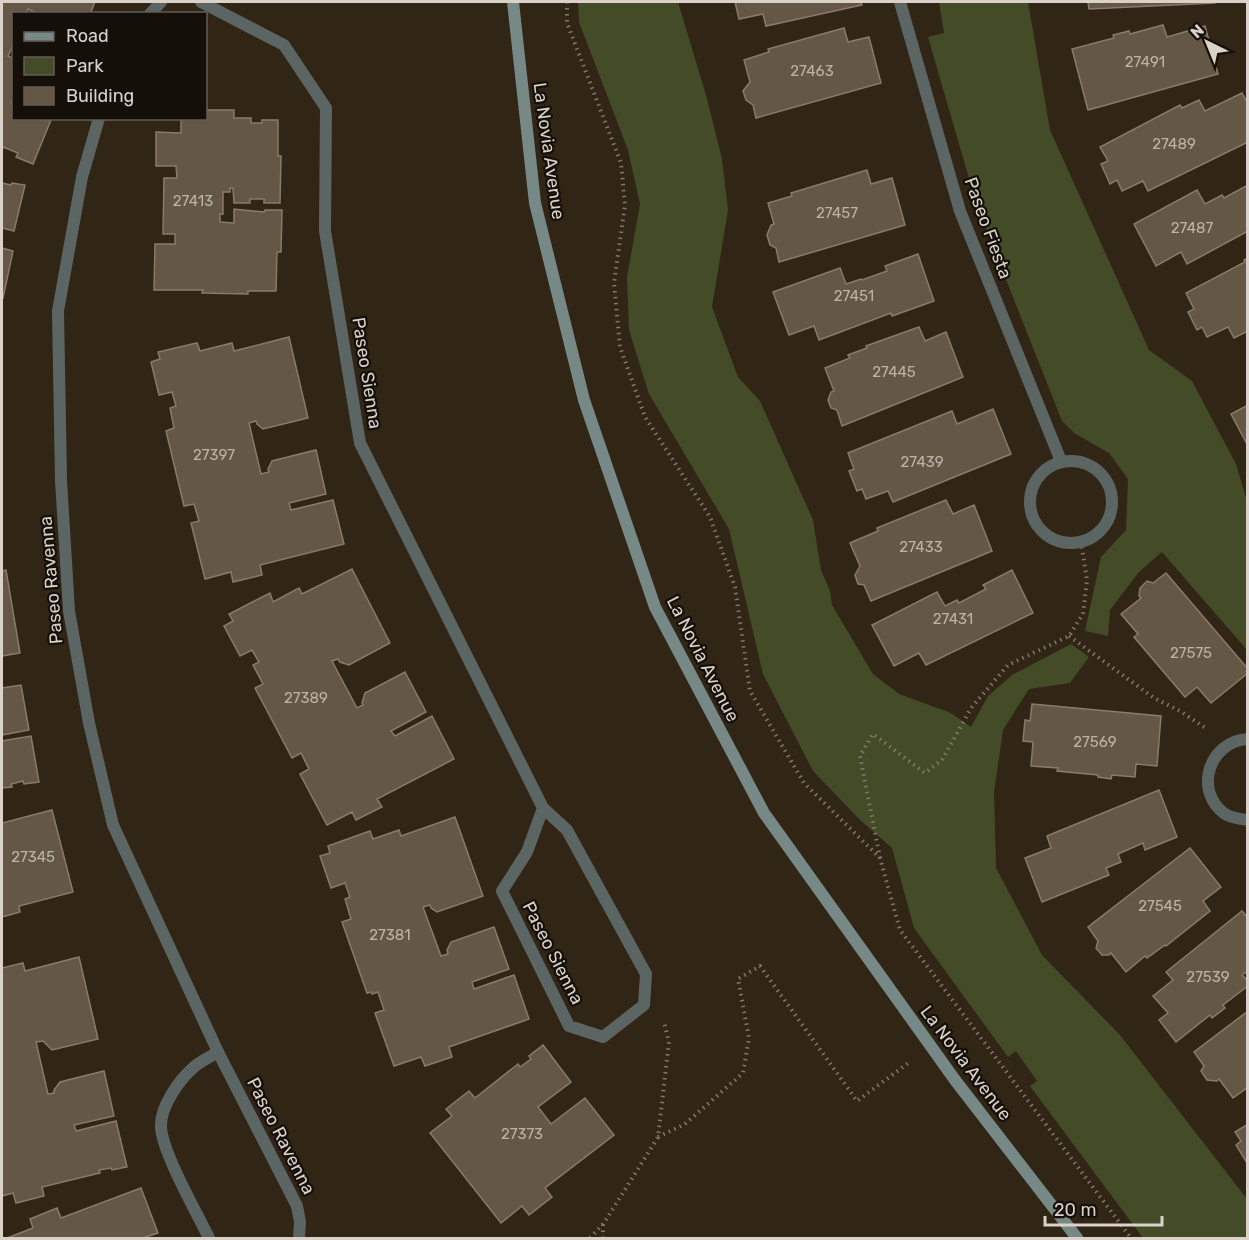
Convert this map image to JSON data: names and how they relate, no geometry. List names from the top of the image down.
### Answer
{
  "streets": {
    "main road": ["La Novia Avenue"],
    "street": ["Paseo Fiesta", "Paseo Sienna", "Paseo Ravenna"]
  },
  "house_numbers": [
    "27491",
    "27463",
    "27489",
    "27413",
    "27457",
    "27487",
    "27451",
    "27445",
    "27397",
    "27439",
    "27433",
    "27431",
    "27575",
    "27389",
    "27569",
    "27345",
    "27545",
    "27381",
    "27539",
    "27373"
  ],
  "legend": ["Road", "Park", "Building"],
  "scale_bar": "20 m",
  "north": "top left"
}
